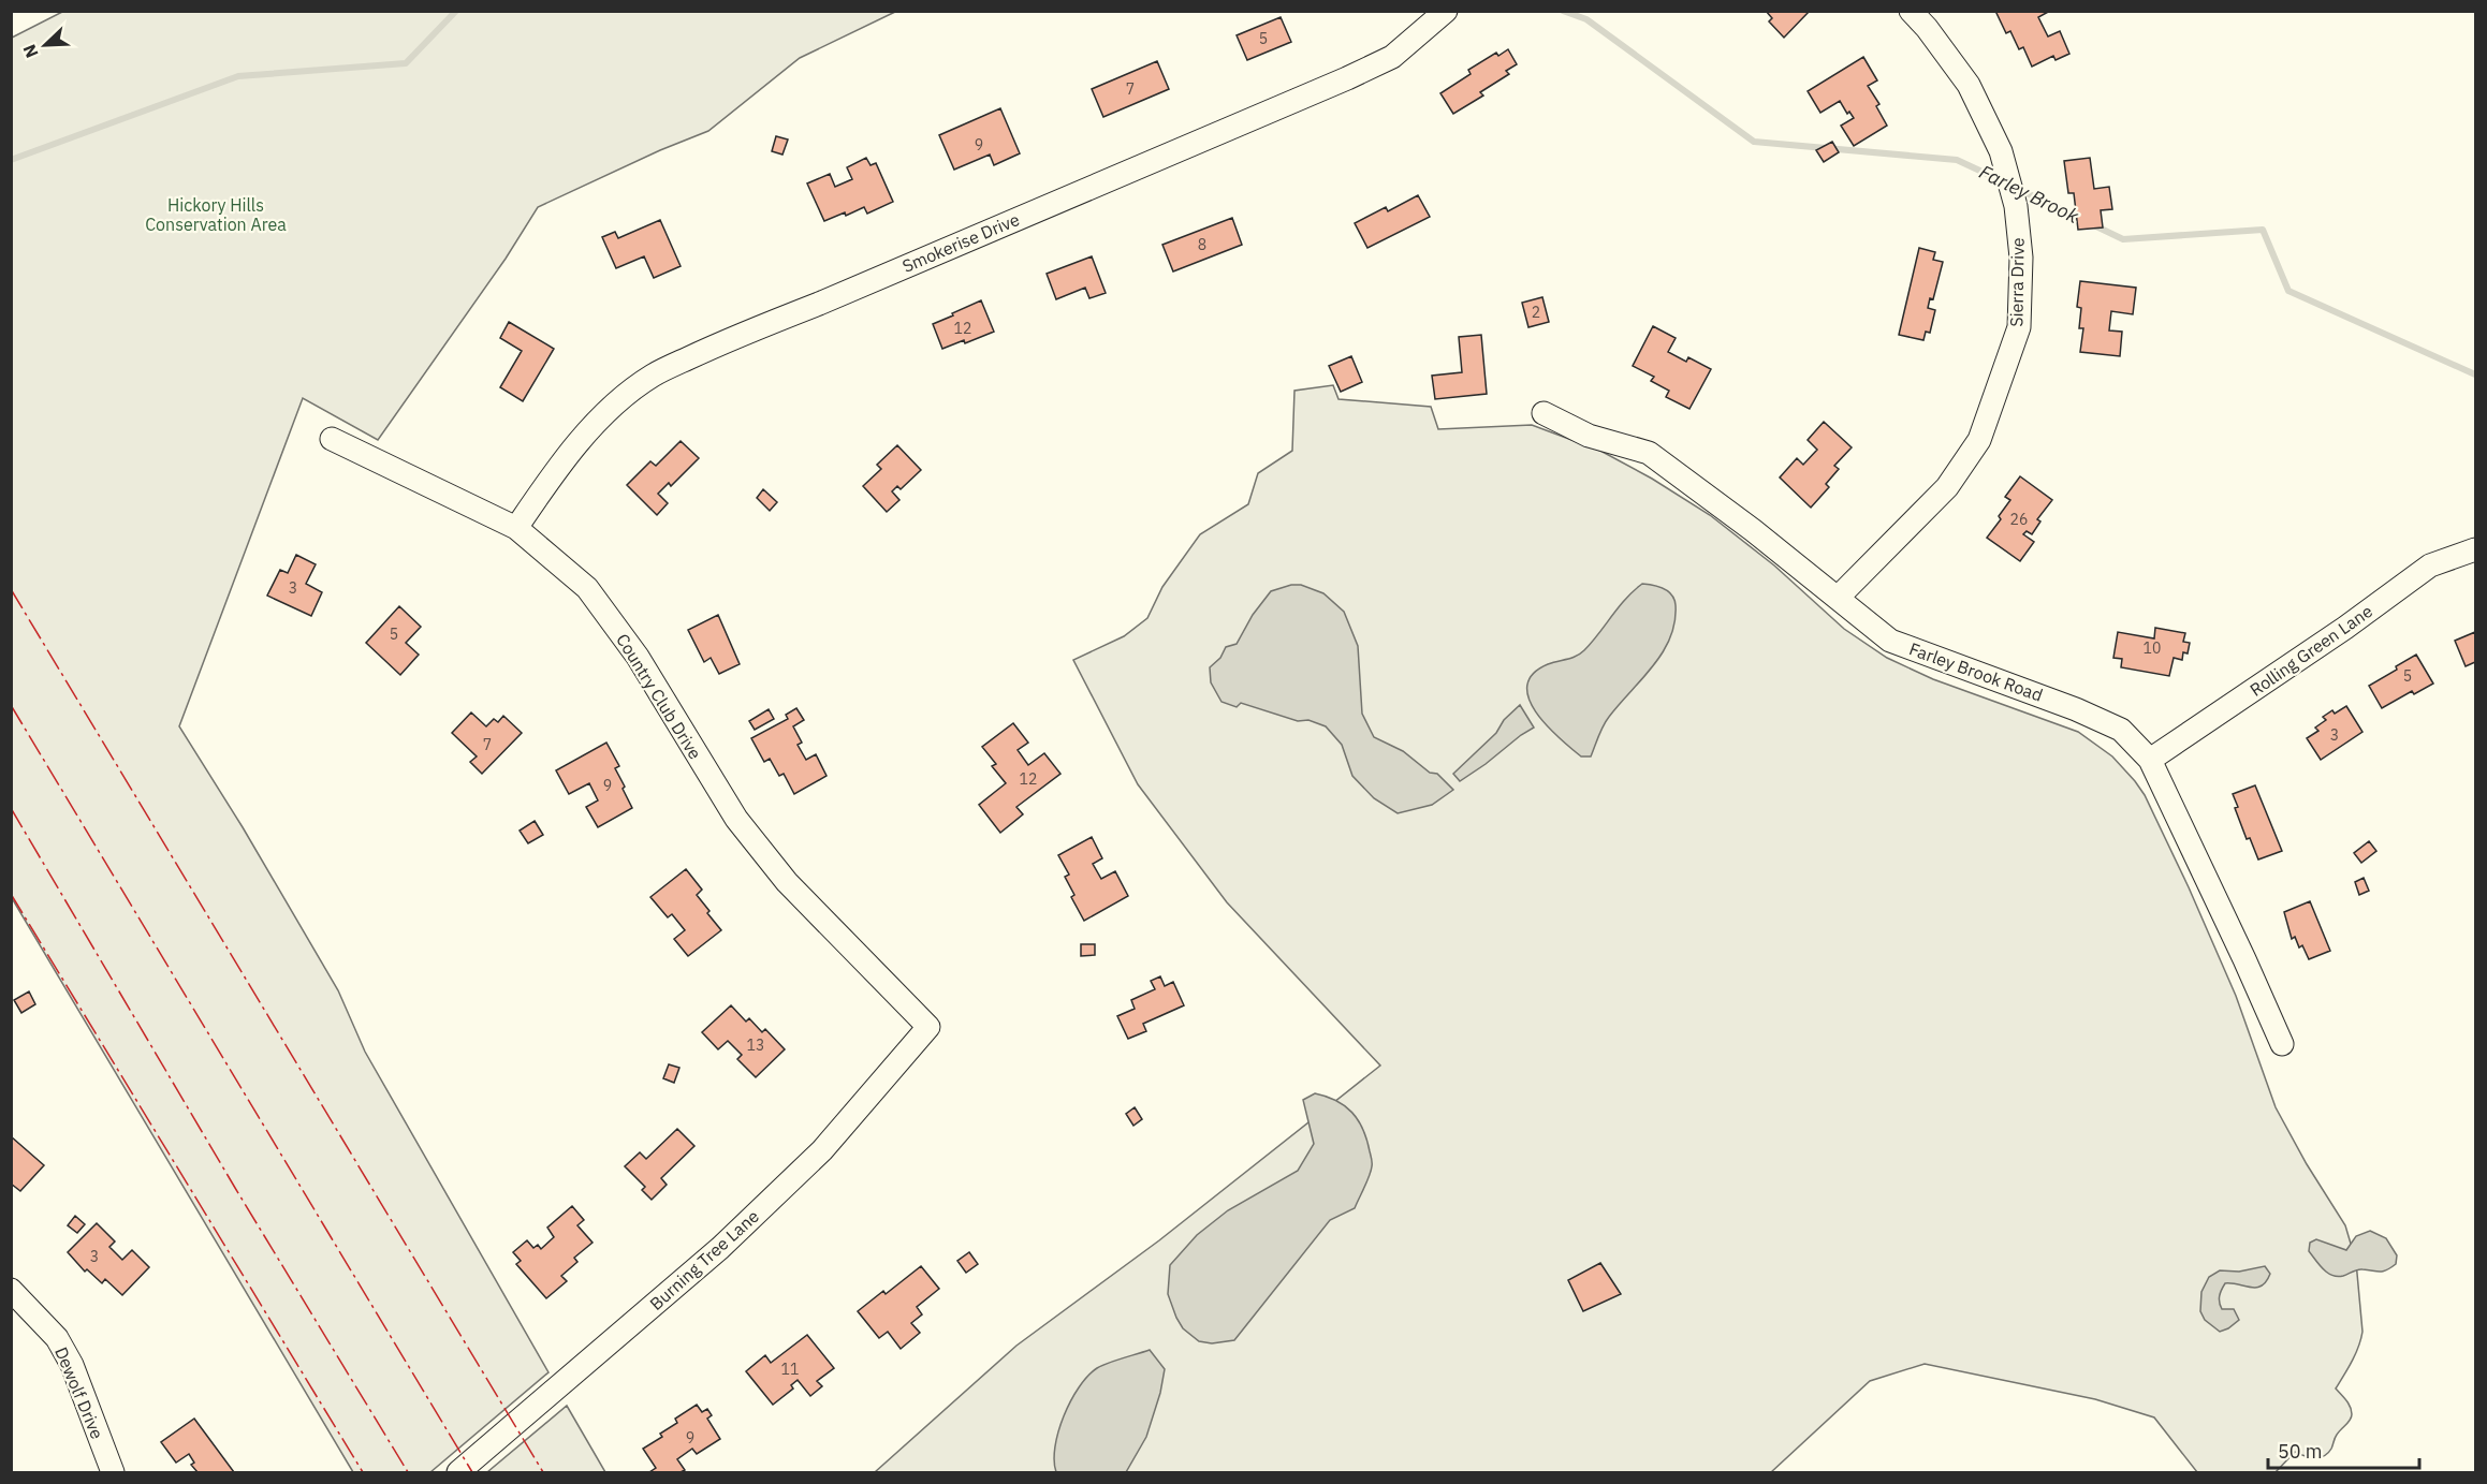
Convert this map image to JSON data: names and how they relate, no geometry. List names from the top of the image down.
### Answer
{
  "streets": {
    "street": [
      "Smokerise Drive",
      "Sierra Drive",
      "Rolling Green Lane",
      "Farley Brook Road",
      "Country Club Drive",
      "Burning Tree Lane",
      "Dewolf Drive"
    ]
  },
  "crossings": [
    ["Smokerise Drive", "Country Club Drive"],
    ["Sierra Drive", "Farley Brook Road"],
    ["Rolling Green Lane", "Farley Brook Road"],
    ["Country Club Drive", "Burning Tree Lane"]
  ],
  "water": ["Farley Brook"],
  "parks": ["Hickory Hills Conservation Area"],
  "house_numbers": [
    "5",
    "7",
    "9",
    "8",
    "2",
    "12",
    "26",
    "3",
    "5",
    "10",
    "5",
    "3",
    "7",
    "12",
    "9",
    "13",
    "3",
    "11",
    "9"
  ],
  "scale_bar": "50 m",
  "north": "bottom left"
}
